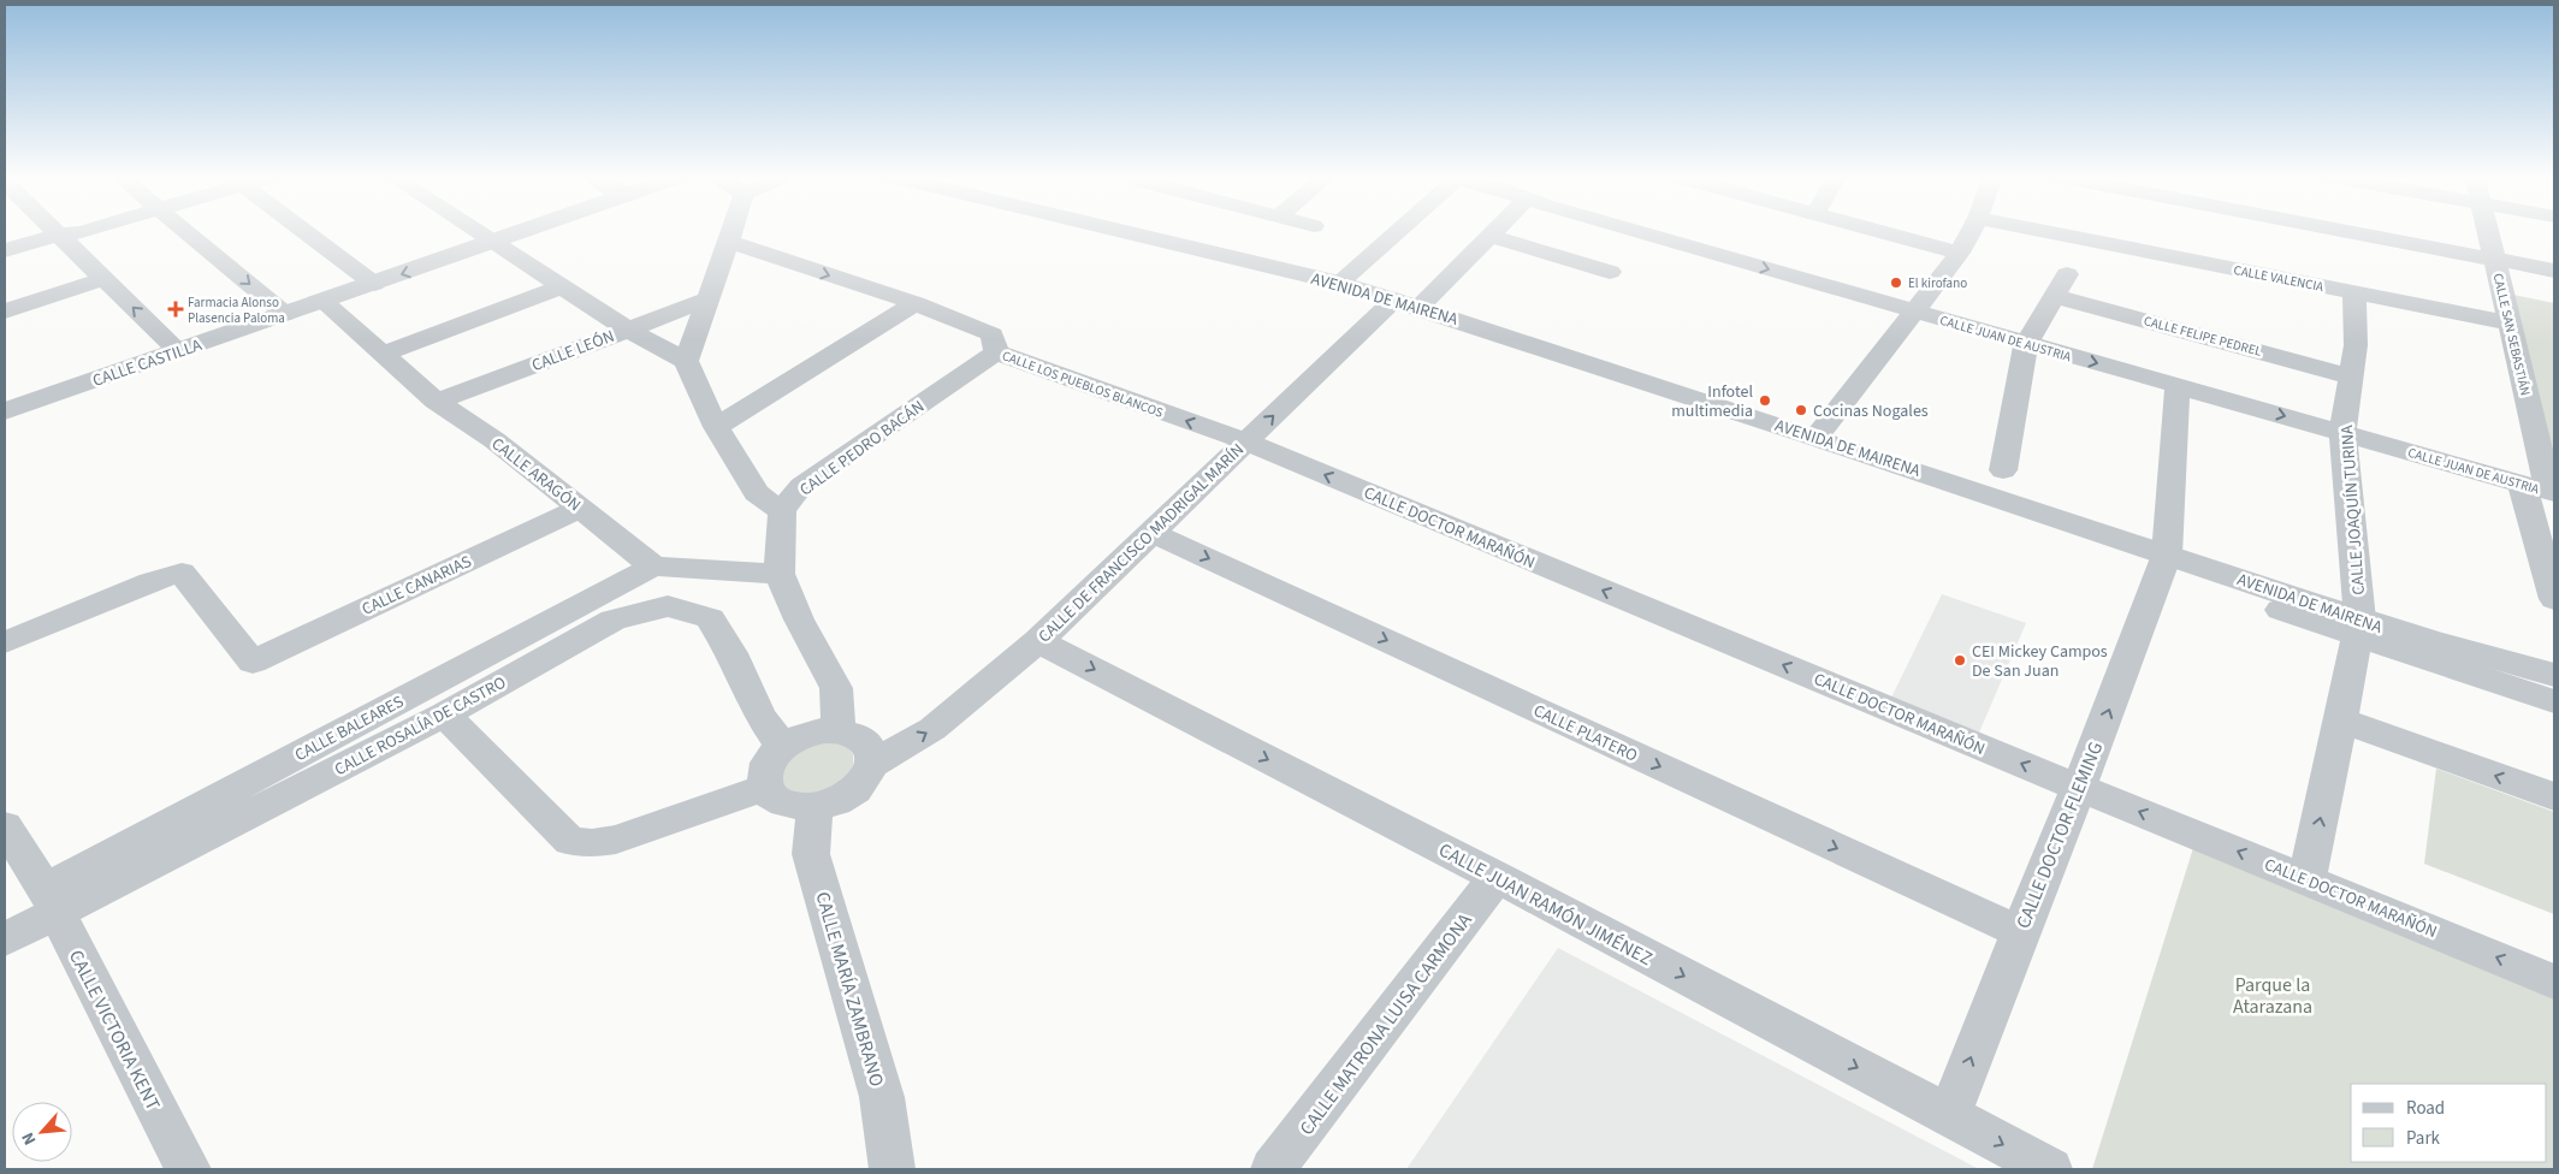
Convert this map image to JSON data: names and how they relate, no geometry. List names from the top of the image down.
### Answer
{
  "streets": {
    "street": [
      "CALLE VALENCIA",
      "AVENIDA DE MAIRENA",
      "CALLE SAN SEBASTIÁN",
      "CALLE FELIPE PEDREL",
      "CALLE JUAN DE AUSTRIA",
      "CALLE LEÓN",
      "CALLE CASTILLA",
      "CALLE LOS PUEBLOS BLANCOS",
      "CALLE PEDRO BACÁN",
      "CALLE ARAGÓN",
      "CALLE JOAQUÍN TURINA",
      "CALLE DOCTOR MARAÑÓN",
      "CALLE DE FRANCISCO MADRIGAL MARÍN",
      "CALLE CANARIAS",
      "CALLE ROSALÍA DE CASTRO",
      "CALLE BALEARES",
      "CALLE PLATERO",
      "CALLE DOCTOR FLEMING",
      "CALLE JUAN RAMÓN JIMÉNEZ",
      "CALLE MARÍA ZAMBRANO",
      "CALLE MATRONA LUISA CARMONA",
      "CALLE VICTORIA KENT"
    ]
  },
  "crossings": [
    ["CALLE VALENCIA", "CALLE SAN SEBASTIÁN"],
    ["CALLE VALENCIA", "CALLE JOAQUÍN TURINA"],
    ["AVENIDA DE MAIRENA", "CALLE JOAQUÍN TURINA"],
    ["AVENIDA DE MAIRENA", "CALLE DE FRANCISCO MADRIGAL MARÍN"],
    ["AVENIDA DE MAIRENA", "CALLE DOCTOR FLEMING"],
    ["CALLE SAN SEBASTIÁN", "CALLE JUAN DE AUSTRIA"],
    ["CALLE FELIPE PEDREL", "CALLE JOAQUÍN TURINA"],
    ["CALLE JUAN DE AUSTRIA", "CALLE JOAQUÍN TURINA"],
    ["CALLE JUAN DE AUSTRIA", "CALLE DOCTOR FLEMING"],
    ["CALLE LEÓN", "CALLE LOS PUEBLOS BLANCOS"],
    ["CALLE LEÓN", "CALLE ARAGÓN"],
    ["CALLE CASTILLA", "CALLE ARAGÓN"],
    ["CALLE LOS PUEBLOS BLANCOS", "CALLE PEDRO BACÁN"],
    ["CALLE LOS PUEBLOS BLANCOS", "CALLE DOCTOR MARAÑÓN"],
    ["CALLE LOS PUEBLOS BLANCOS", "CALLE DE FRANCISCO MADRIGAL MARÍN"],
    ["CALLE ARAGÓN", "CALLE CANARIAS"],
    ["CALLE ARAGÓN", "CALLE BALEARES"],
    ["CALLE JOAQUÍN TURINA", "CALLE DOCTOR MARAÑÓN"],
    ["CALLE DOCTOR MARAÑÓN", "CALLE DE FRANCISCO MADRIGAL MARÍN"],
    ["CALLE DOCTOR MARAÑÓN", "CALLE DOCTOR FLEMING"],
    ["CALLE DE FRANCISCO MADRIGAL MARÍN", "CALLE ROSALÍA DE CASTRO"],
    ["CALLE DE FRANCISCO MADRIGAL MARÍN", "CALLE PLATERO"],
    ["CALLE DE FRANCISCO MADRIGAL MARÍN", "CALLE JUAN RAMÓN JIMÉNEZ"],
    ["CALLE DE FRANCISCO MADRIGAL MARÍN", "CALLE MARÍA ZAMBRANO"],
    ["CALLE ROSALÍA DE CASTRO", "CALLE BALEARES"],
    ["CALLE ROSALÍA DE CASTRO", "CALLE MARÍA ZAMBRANO"],
    ["CALLE ROSALÍA DE CASTRO", "CALLE VICTORIA KENT"],
    ["CALLE BALEARES", "CALLE VICTORIA KENT"],
    ["CALLE PLATERO", "CALLE DOCTOR FLEMING"],
    ["CALLE DOCTOR FLEMING", "CALLE JUAN RAMÓN JIMÉNEZ"],
    ["CALLE JUAN RAMÓN JIMÉNEZ", "CALLE MATRONA LUISA CARMONA"]
  ],
  "one_way": [
    "CALLE JUAN DE AUSTRIA",
    "CALLE DE FRANCISCO MADRIGAL MARÍN",
    "CALLE PLATERO",
    "CALLE DOCTOR FLEMING",
    "CALLE JUAN RAMÓN JIMÉNEZ"
  ],
  "parks": ["Parque la Atarazana"],
  "places": {
    "other": [
      "El kirofano",
      "Infotel multimedia",
      "Cocinas Nogales",
      "CEI Mickey Campos De San Juan"
    ],
    "health": ["Farmacia Alonso Plasencia Paloma"]
  },
  "legend": ["Road", "Park"],
  "north": "bottom left"
}
